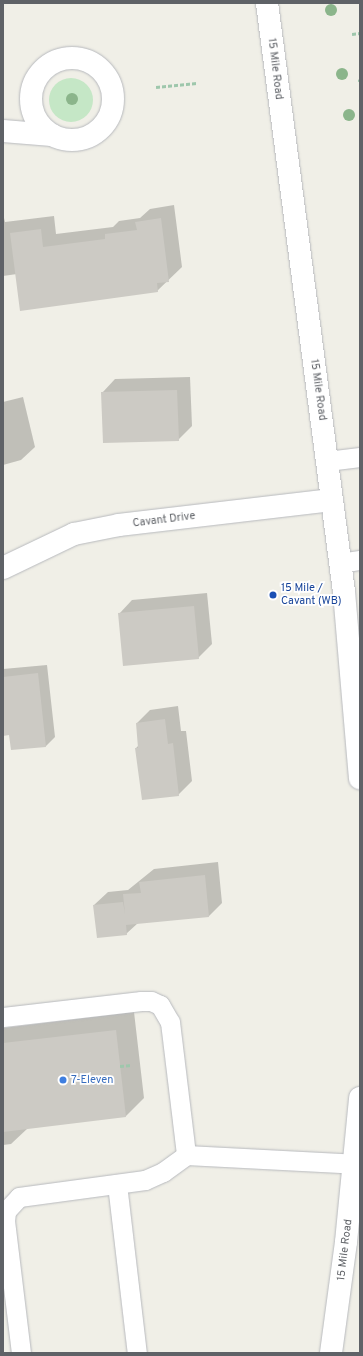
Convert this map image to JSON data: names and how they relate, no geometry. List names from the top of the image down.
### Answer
{
  "streets": {
    "main road": ["15 Mile Road", "Cavant Drive"]
  },
  "crossings": [
    ["15 Mile Road", "Cavant Drive"]
  ],
  "places": ["15 Mile / Cavant (WB)", "7-Eleven"]
}
